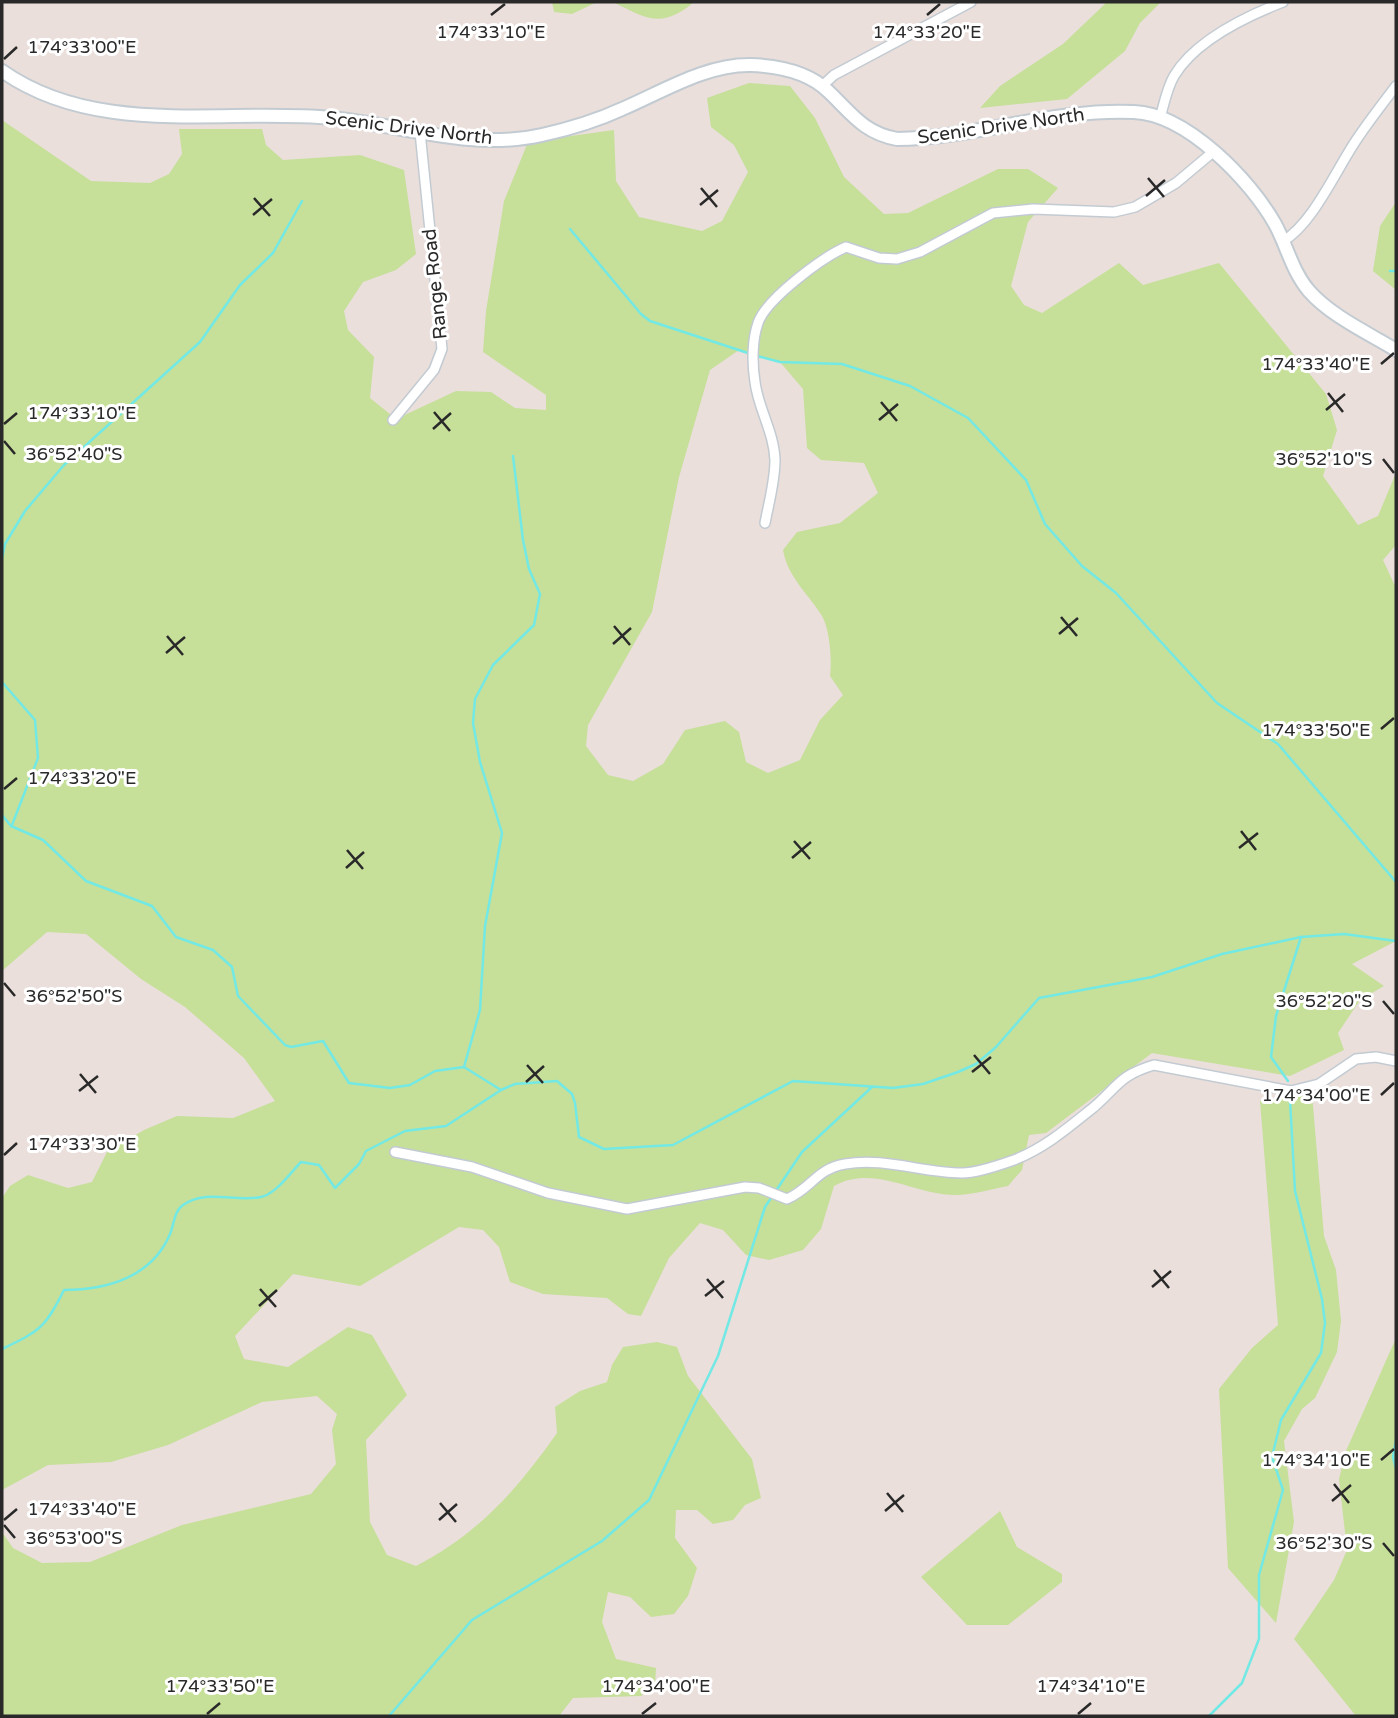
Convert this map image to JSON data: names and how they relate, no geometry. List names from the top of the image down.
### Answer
{
  "streets": {
    "main road": ["Scenic Drive North"],
    "street": ["Range Road"]
  },
  "crossings": [
    ["Scenic Drive North", "Range Road"]
  ],
  "coordinates": [
    "174°33'10\"E",
    "174°33'20\"E",
    "174°33'00\"E",
    "174°33'40\"E",
    "36°52'40\"S",
    "36°52'10\"S",
    "174°33'50\"E",
    "36°52'50\"S",
    "36°52'20\"S",
    "174°34'00\"E",
    "174°33'30\"E",
    "174°34'10\"E",
    "36°53'00\"S",
    "36°52'30\"S"
  ]
}
